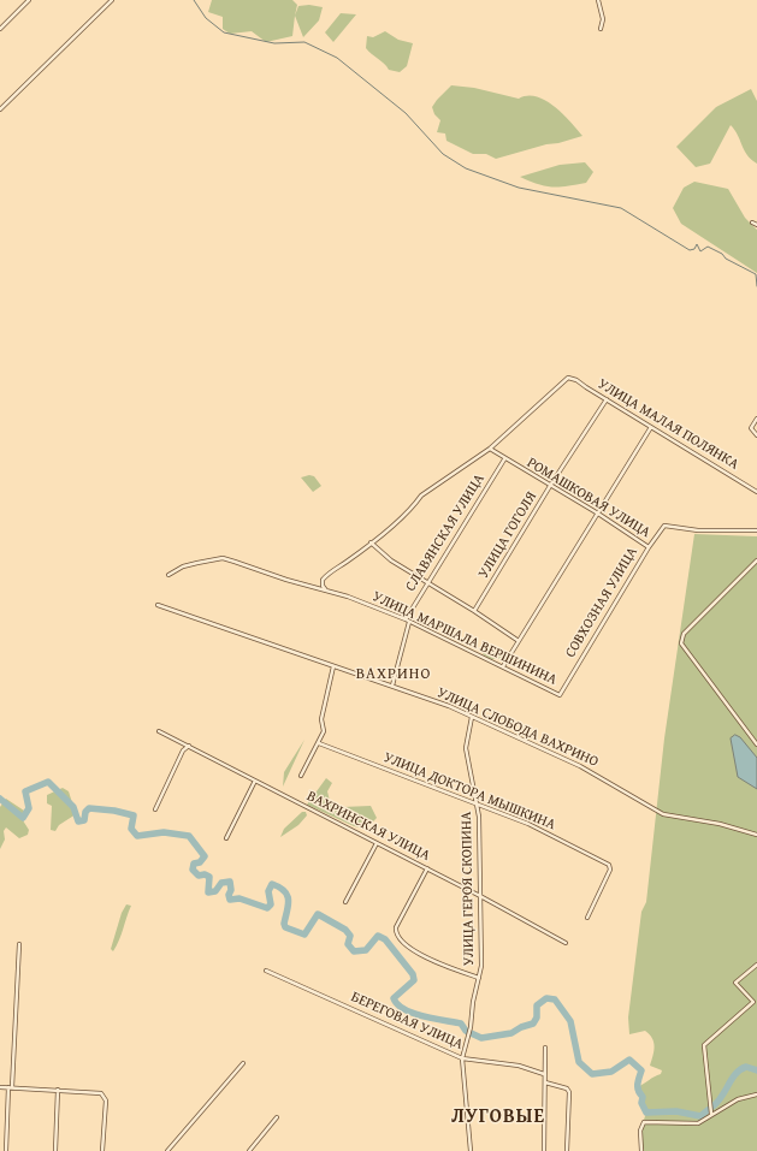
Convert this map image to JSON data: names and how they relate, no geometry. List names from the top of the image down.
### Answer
{
  "streets": {
    "street": [
      "УЛИЦА МАЛАЯ ПОЛЯНКА",
      "РОМАШКОВАЯ УЛИЦА",
      "СЛАВЯНСКАЯ УЛИЦА",
      "УЛИЦА ГОГОЛЯ",
      "СОВХОЗНАЯ УЛИЦА",
      "УЛИЦА МАРШАЛА ВЕРШИНИНА",
      "УЛИЦА СЛОБОДА ВАХРИНО",
      "УЛИЦА ДОКТОРА МЫШКИНА",
      "ВАХРИНСКАЯ УЛИЦА",
      "УЛИЦА ГЕРОЯ СКОПИНА",
      "БЕРЕГОВАЯ УЛИЦА"
    ]
  },
  "crossings": [
    ["УЛИЦА МАЛАЯ ПОЛЯНКА", "РОМАШКОВАЯ УЛИЦА"],
    ["УЛИЦА МАЛАЯ ПОЛЯНКА", "УЛИЦА ГОГОЛЯ"],
    ["РОМАШКОВАЯ УЛИЦА", "СЛАВЯНСКАЯ УЛИЦА"],
    ["РОМАШКОВАЯ УЛИЦА", "УЛИЦА ГОГОЛЯ"],
    ["РОМАШКОВАЯ УЛИЦА", "СОВХОЗНАЯ УЛИЦА"],
    ["СЛАВЯНСКАЯ УЛИЦА", "УЛИЦА МАРШАЛА ВЕРШИНИНА"],
    ["СОВХОЗНАЯ УЛИЦА", "УЛИЦА МАРШАЛА ВЕРШИНИНА"],
    ["УЛИЦА СЛОБОДА ВАХРИНО", "УЛИЦА ГЕРОЯ СКОПИНА"],
    ["УЛИЦА ДОКТОРА МЫШКИНА", "УЛИЦА ГЕРОЯ СКОПИНА"],
    ["ВАХРИНСКАЯ УЛИЦА", "УЛИЦА ГЕРОЯ СКОПИНА"],
    ["УЛИЦА ГЕРОЯ СКОПИНА", "БЕРЕГОВАЯ УЛИЦА"]
  ],
  "districts": ["ВАХРИНО", "ЛУГОВЫЕ"]
}
